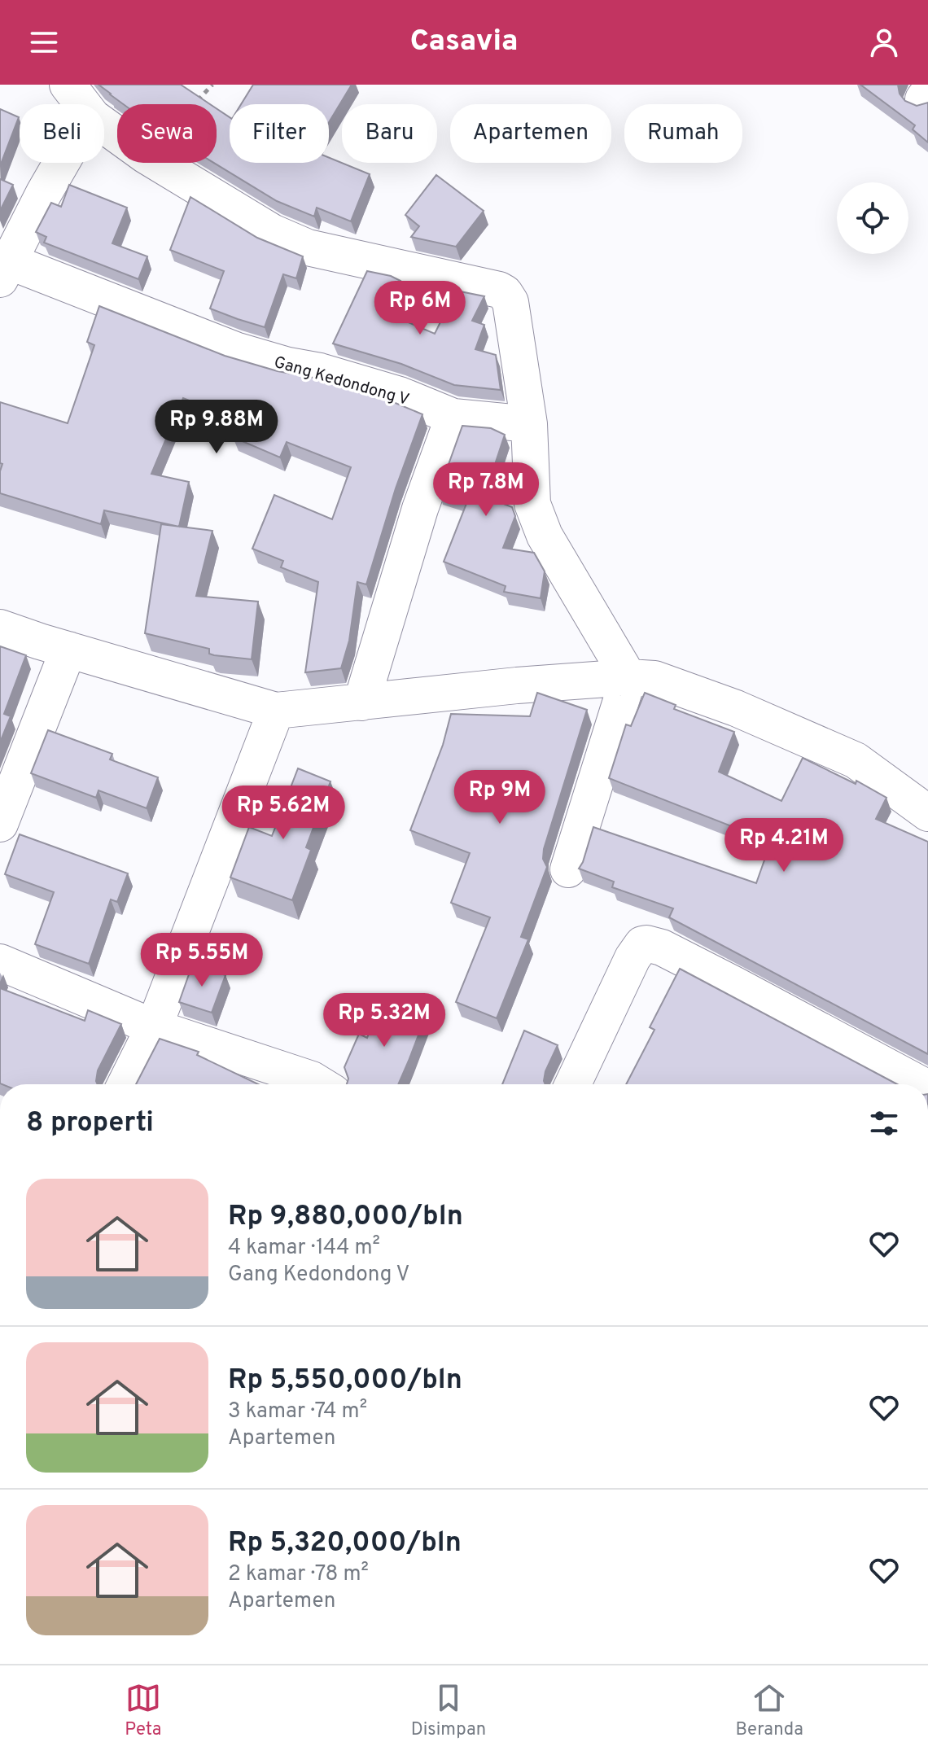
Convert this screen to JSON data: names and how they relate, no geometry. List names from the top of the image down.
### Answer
{
  "streets": {
    "street": ["Gang Kedondong V"]
  },
  "page": {
    "header": "Casavia",
    "chip": [
      "Beli",
      "Sewa",
      "Filter",
      "Baru",
      "Apartemen",
      "Rumah"
    ],
    "price": [
      "Rp 6M",
      "Rp 9.88M",
      "Rp 7.8M",
      "Rp 9M",
      "Rp 5.62M",
      "Rp 4.21M",
      "Rp 5.55M",
      "Rp 5.32M"
    ],
    "heading": "8 properti",
    "list": [
      {
        "name": "Rp 9,880,000/bln",
        "note": "4 kamar · 144 m² · Gang Kedondong V"
      },
      {
        "name": "Rp 5,550,000/bln",
        "note": "3 kamar · 74 m² · Apartemen"
      },
      {
        "name": "Rp 5,320,000/bln",
        "note": "2 kamar · 78 m² · Apartemen"
      }
    ],
    "tabs": ["Peta", "Disimpan", "Beranda"]
  }
}
